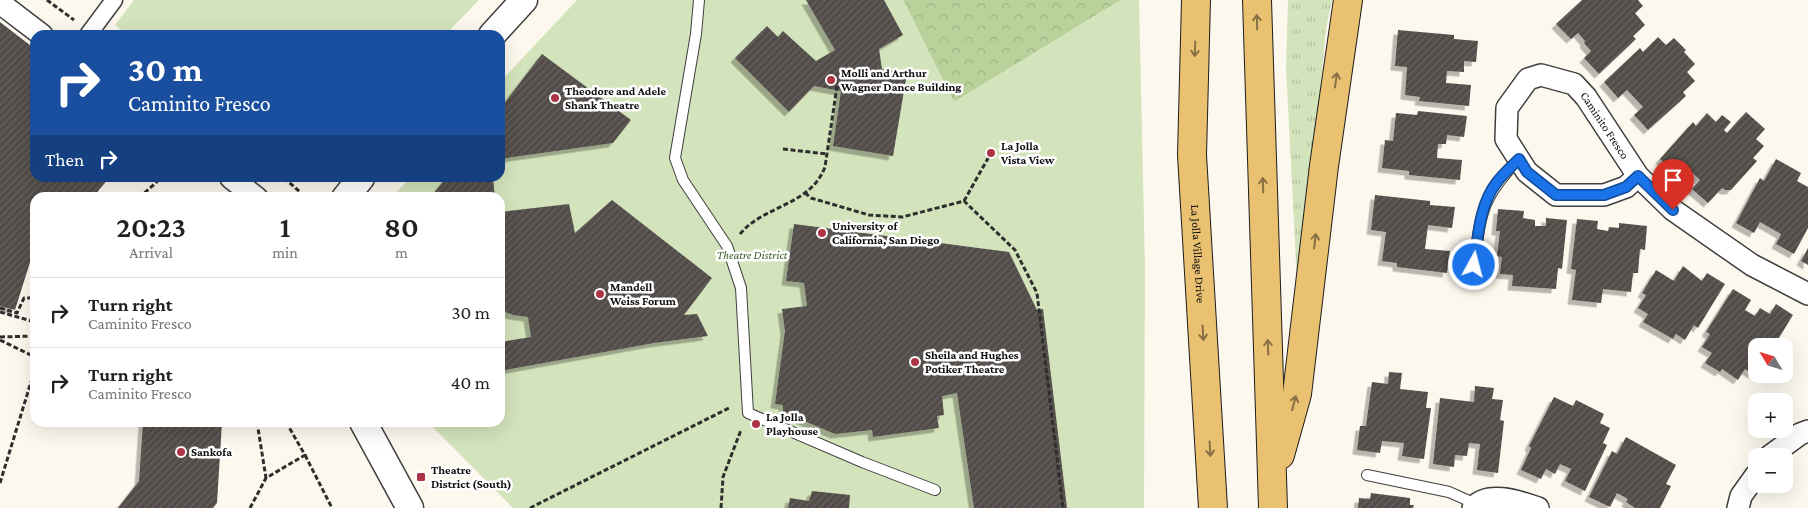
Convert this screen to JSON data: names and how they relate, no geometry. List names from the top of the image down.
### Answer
{
  "streets": {
    "main road": ["La Jolla Village Drive"],
    "street": ["Caminito Fresco"]
  },
  "parks": ["Theatre District"],
  "places": {
    "other": [
      "Molli and Arthur Wagner Dance Building",
      "Theodore and Adele Shank Theatre",
      "La Jolla Vista View",
      "University of California, San Diego",
      "Mandell Weiss Forum",
      "Sheila and Hughes Potiker Theatre",
      "La Jolla Playhouse",
      "Sankofa"
    ],
    "transit": ["Theatre District (South)"]
  },
  "north": "top left",
  "page": {
    "turn": ["30 m", "Caminito Fresco"],
    "then": "Then",
    "eta": [
      "20:23",
      "Arrival",
      "1",
      "min",
      "80",
      "m"
    ],
    "list": [
      {
        "name": "Turn right",
        "note": "Caminito Fresco",
        "value": "30 m"
      },
      {
        "name": "Turn right",
        "note": "Caminito Fresco",
        "value": "40 m"
      }
    ],
    "map_buttons": ["+", "−"]
  }
}
